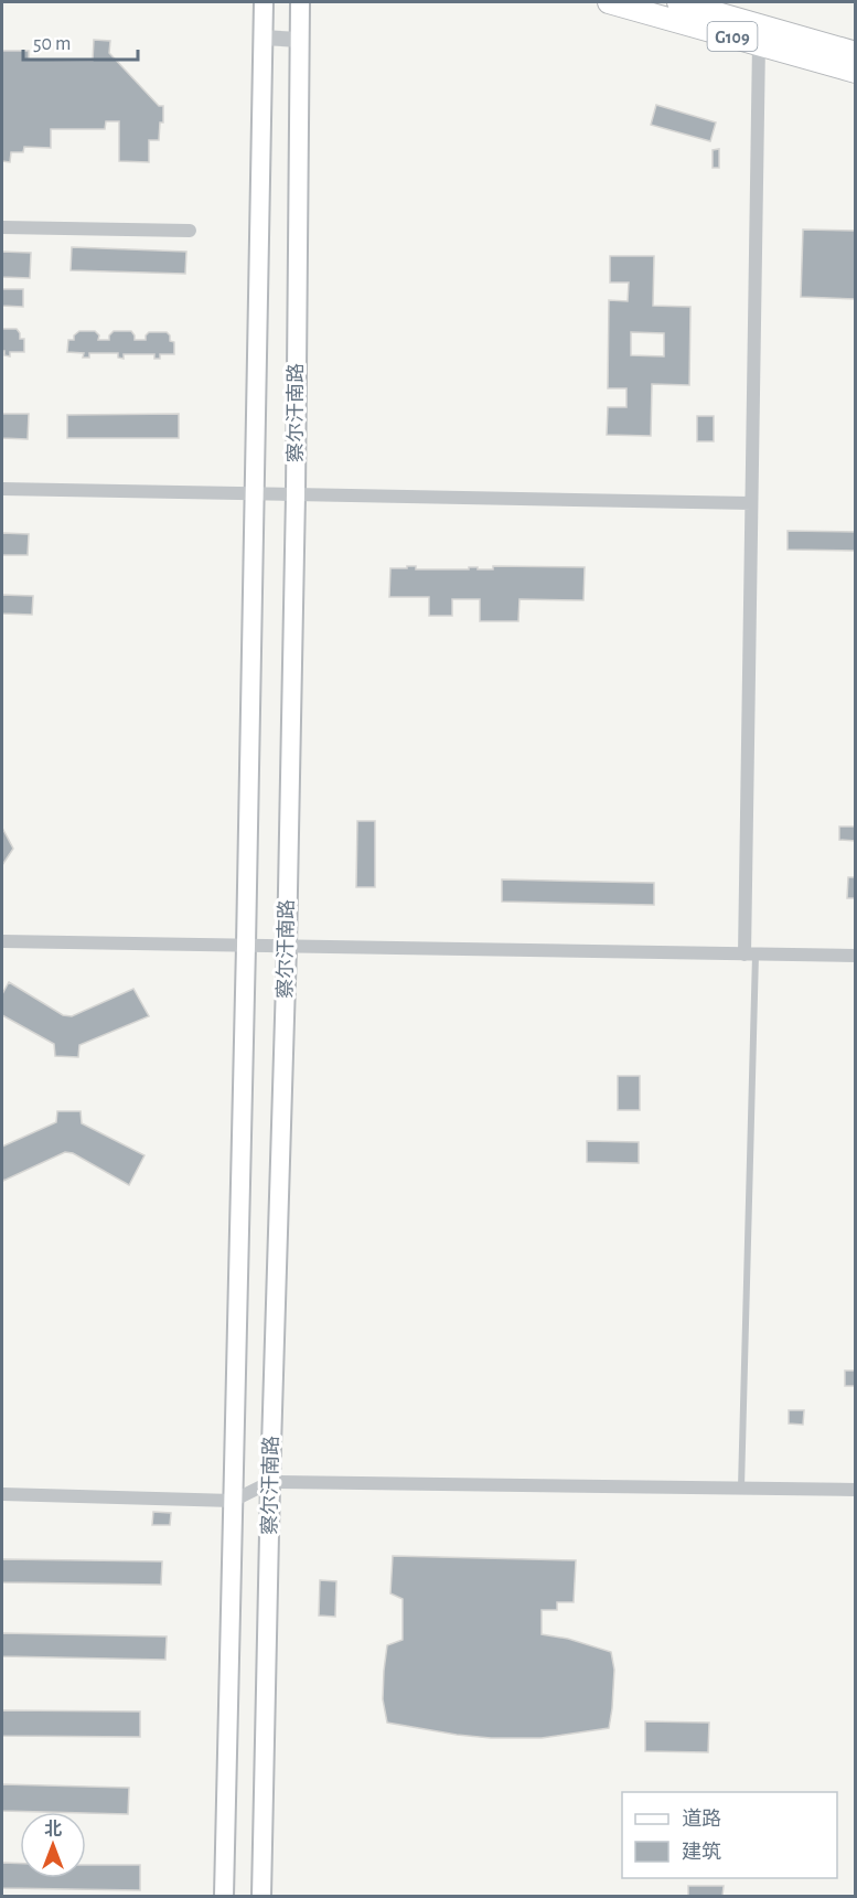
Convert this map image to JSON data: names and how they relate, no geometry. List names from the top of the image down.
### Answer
{
  "streets": {
    "highway": ["G109"],
    "main road": ["察尔汗南路"]
  },
  "legend": ["道路", "建筑"],
  "scale_bar": "50 m",
  "north": "top"
}
